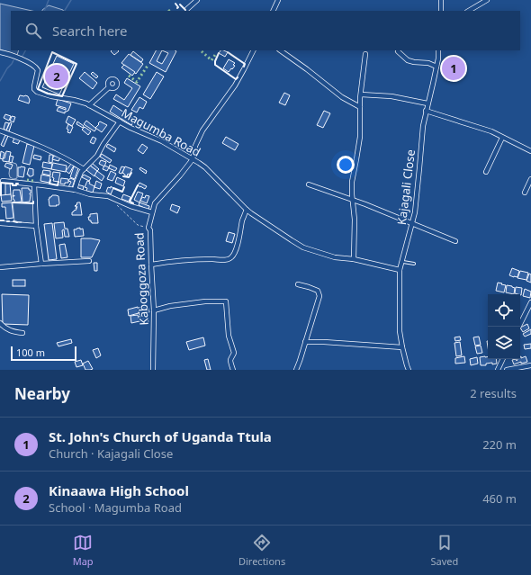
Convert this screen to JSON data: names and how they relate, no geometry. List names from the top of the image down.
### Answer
{
  "streets": {
    "street": ["Magumba Road", "Kajagali Close", "Kaboggoza Road"]
  },
  "crossings": [
    ["Magumba Road", "Kajagali Close"],
    ["Magumba Road", "Kaboggoza Road"]
  ],
  "scale_bar": "100 m",
  "page": {
    "search": "Search here",
    "pins": ["1", "2"],
    "scale": "100 m",
    "heading": ["Nearby", "2 results"],
    "list": [
      {
        "mark": "1",
        "name": "St. John's Church of Uganda Ttula",
        "note": "Church · Kajagali Close",
        "value": "220 m"
      },
      {
        "mark": "2",
        "name": "Kinaawa High School",
        "note": "School · Magumba Road",
        "value": "460 m"
      }
    ],
    "nav": ["Map", "Directions", "Saved"]
  }
}
